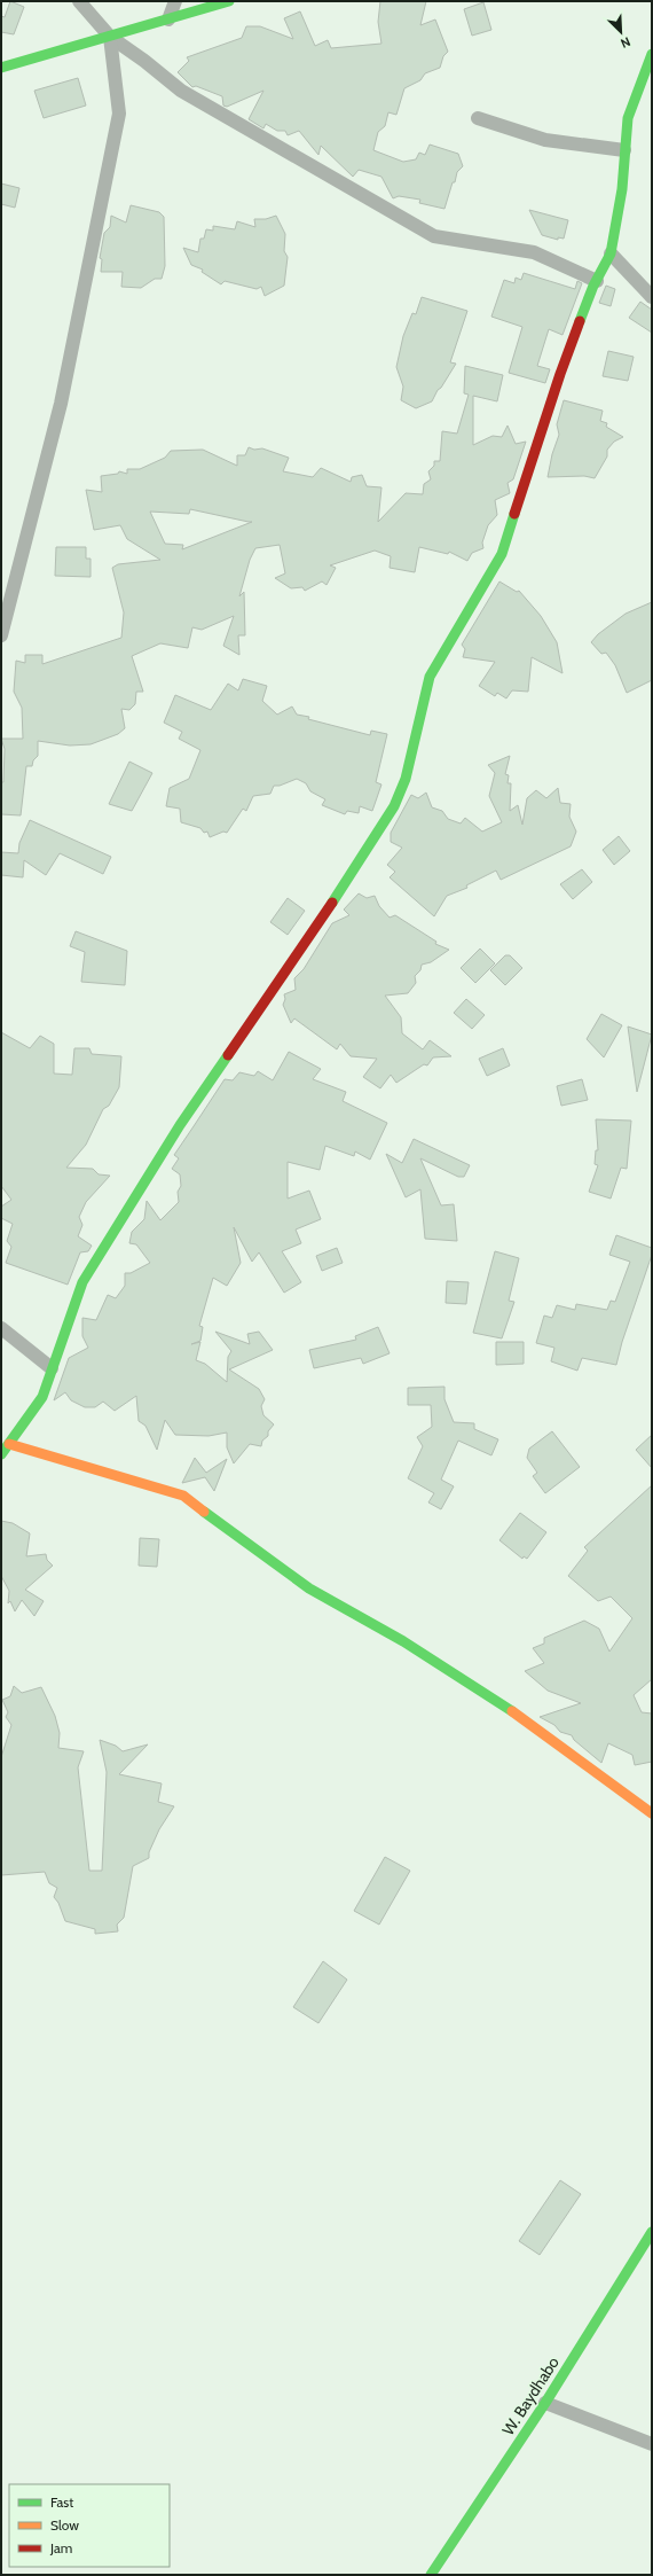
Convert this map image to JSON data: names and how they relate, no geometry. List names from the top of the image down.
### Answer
{
  "streets": {
    "street": ["W. Baydhabo"]
  },
  "legend": ["Fast", "Slow", "Jam"],
  "north": "bottom right"
}
